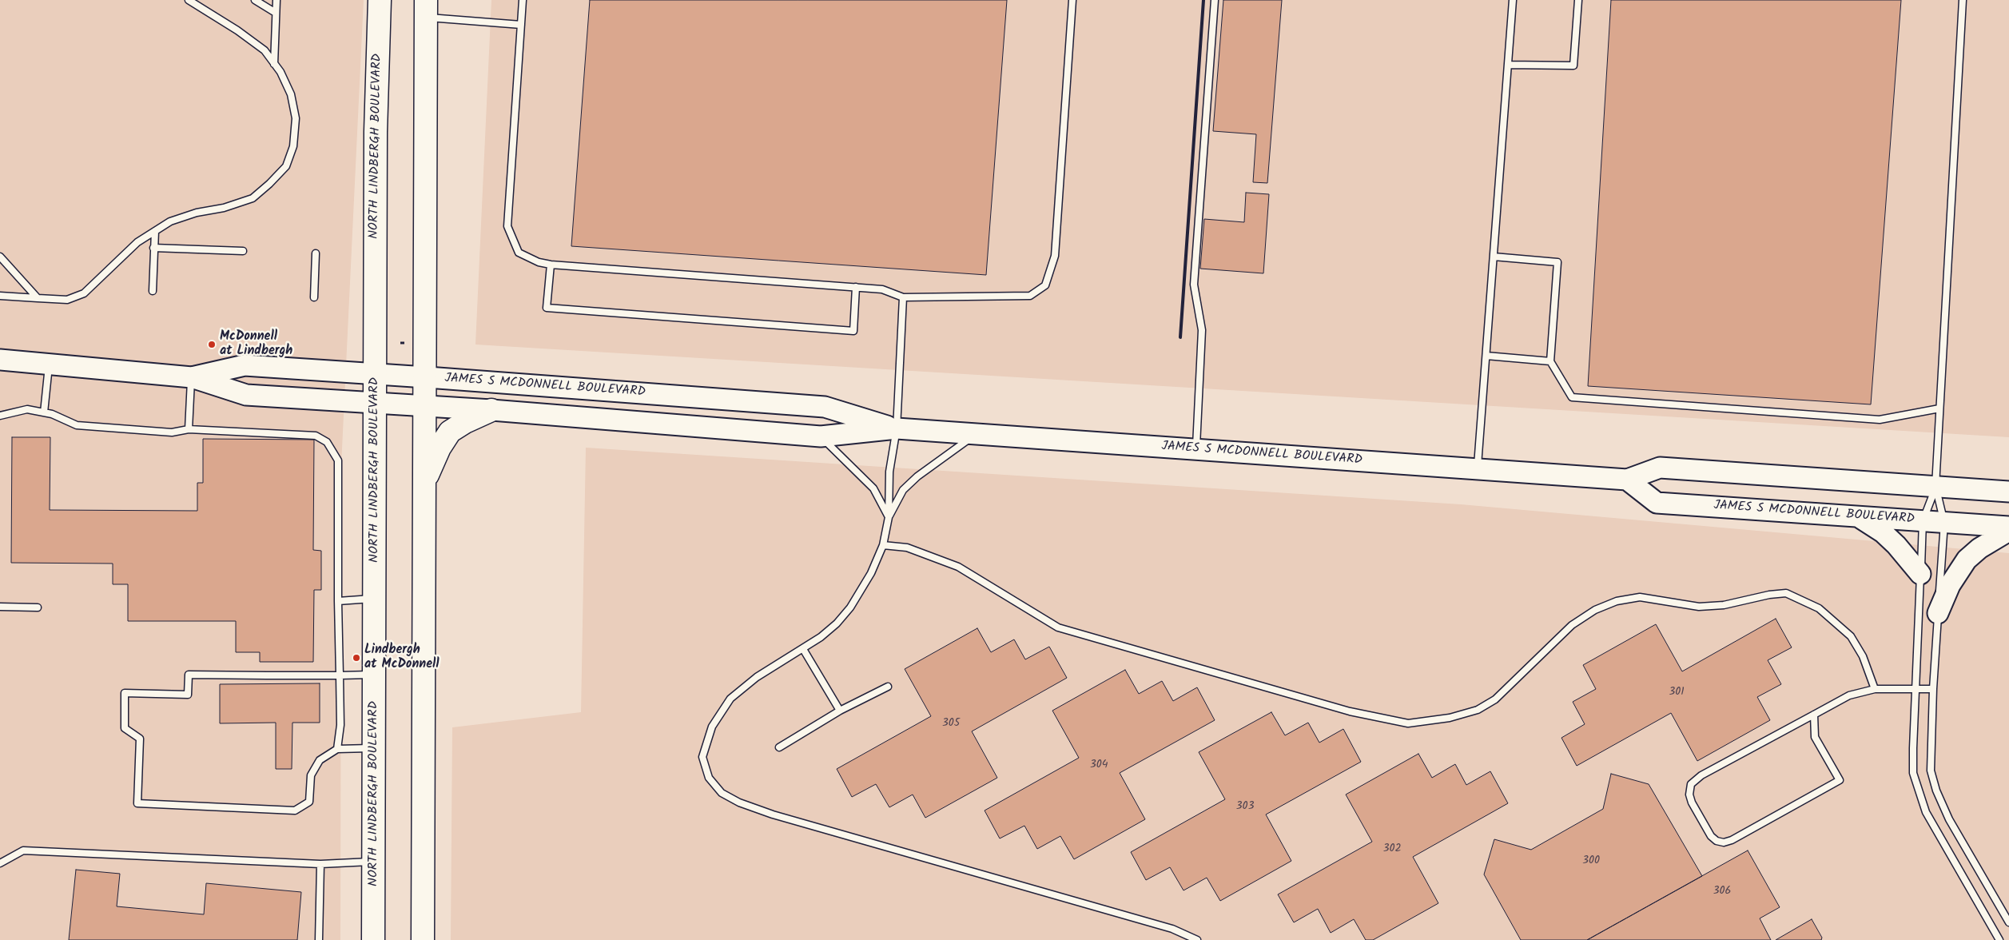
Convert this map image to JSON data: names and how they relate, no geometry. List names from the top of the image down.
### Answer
{
  "streets": {
    "highway": ["NORTH LINDBERGH BOULEVARD"],
    "main road": ["JAMES S MCDONNELL BOULEVARD"]
  },
  "crossings": [
    ["NORTH LINDBERGH BOULEVARD", "JAMES S MCDONNELL BOULEVARD"]
  ],
  "places": ["McDonnell at Lindbergh", "Lindbergh at McDonnell"],
  "house_numbers": [
    "301",
    "305",
    "304",
    "303",
    "302",
    "300",
    "306"
  ]
}
